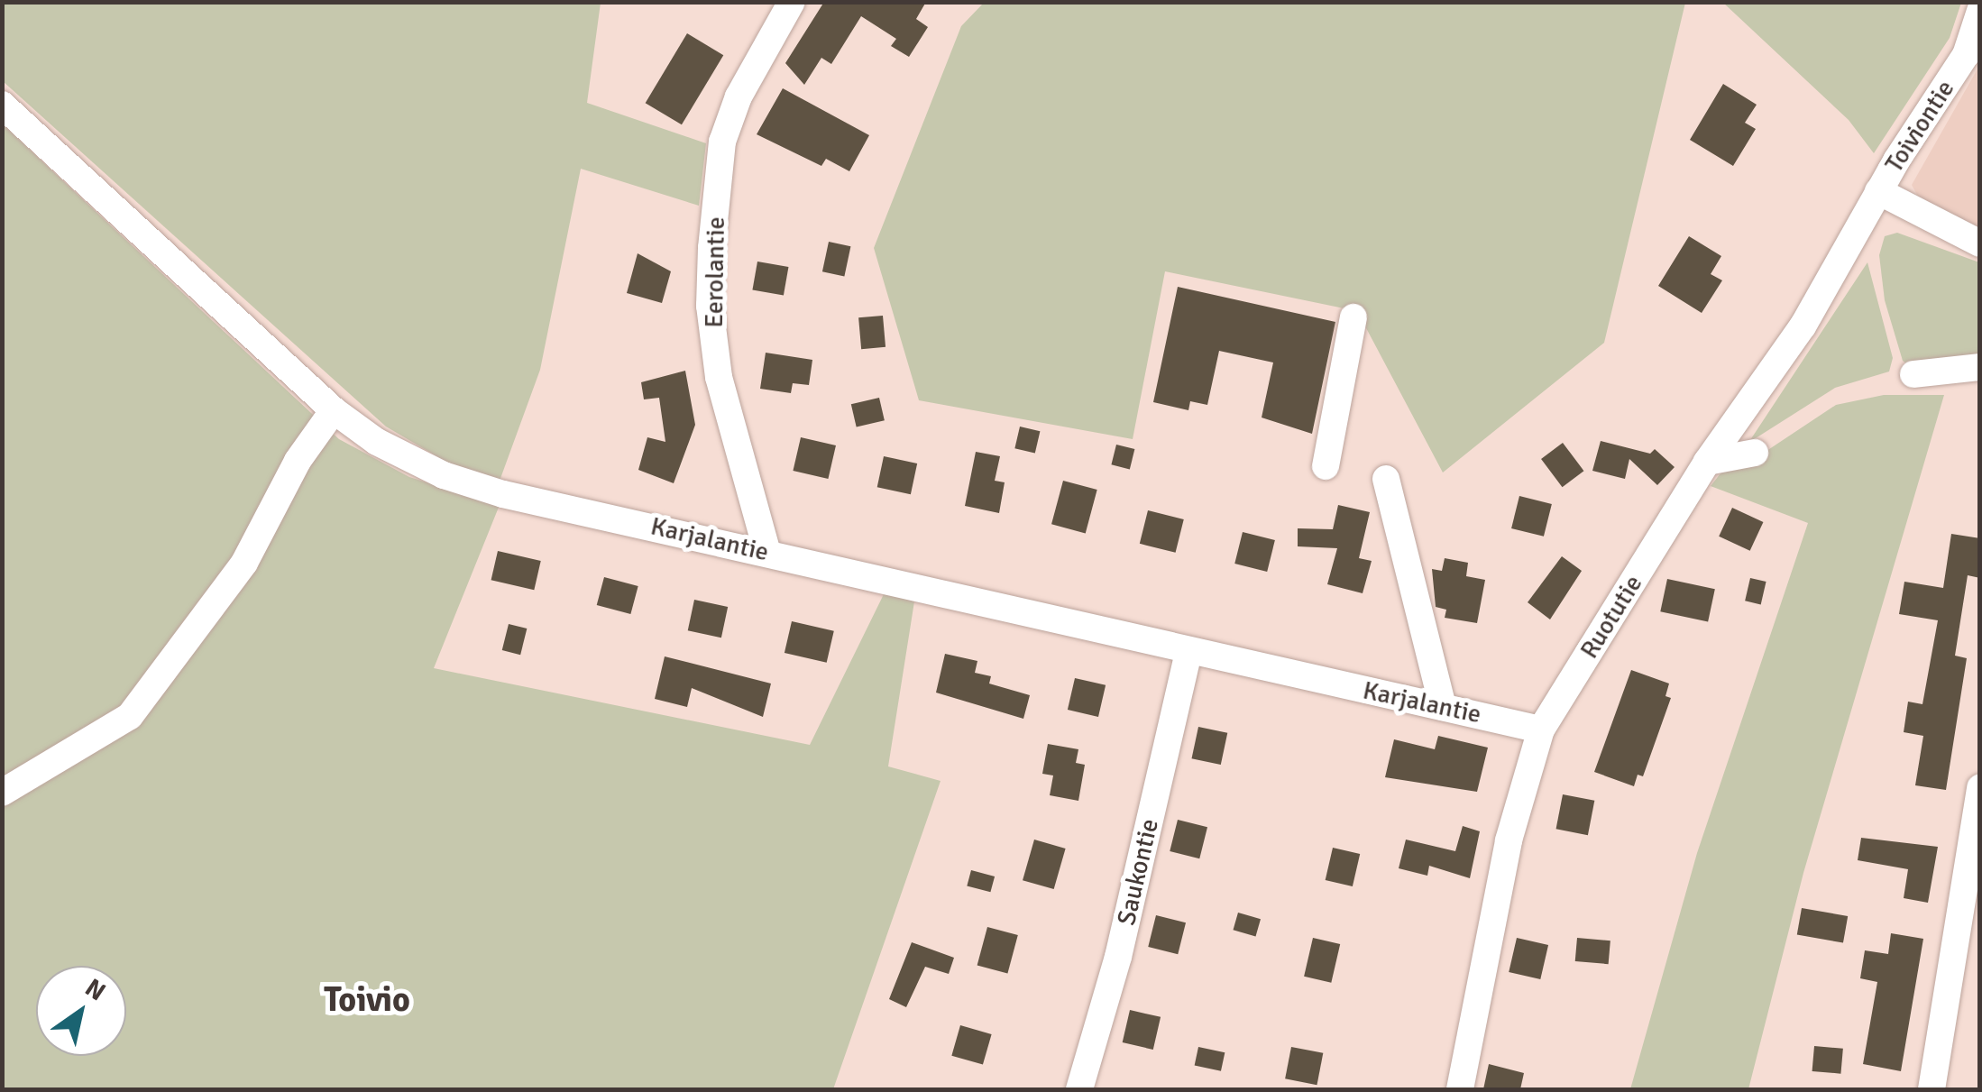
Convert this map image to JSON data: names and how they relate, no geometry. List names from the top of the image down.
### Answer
{
  "streets": {
    "street": [
      "Toiviontie",
      "Eerolantie",
      "Karjalantie",
      "Ruotutie",
      "Saukontie"
    ]
  },
  "crossings": [
    ["Toiviontie", "Ruotutie"],
    ["Eerolantie", "Karjalantie"],
    ["Karjalantie", "Ruotutie"],
    ["Karjalantie", "Saukontie"]
  ],
  "districts": ["Toivio"],
  "north": "top right"
}
